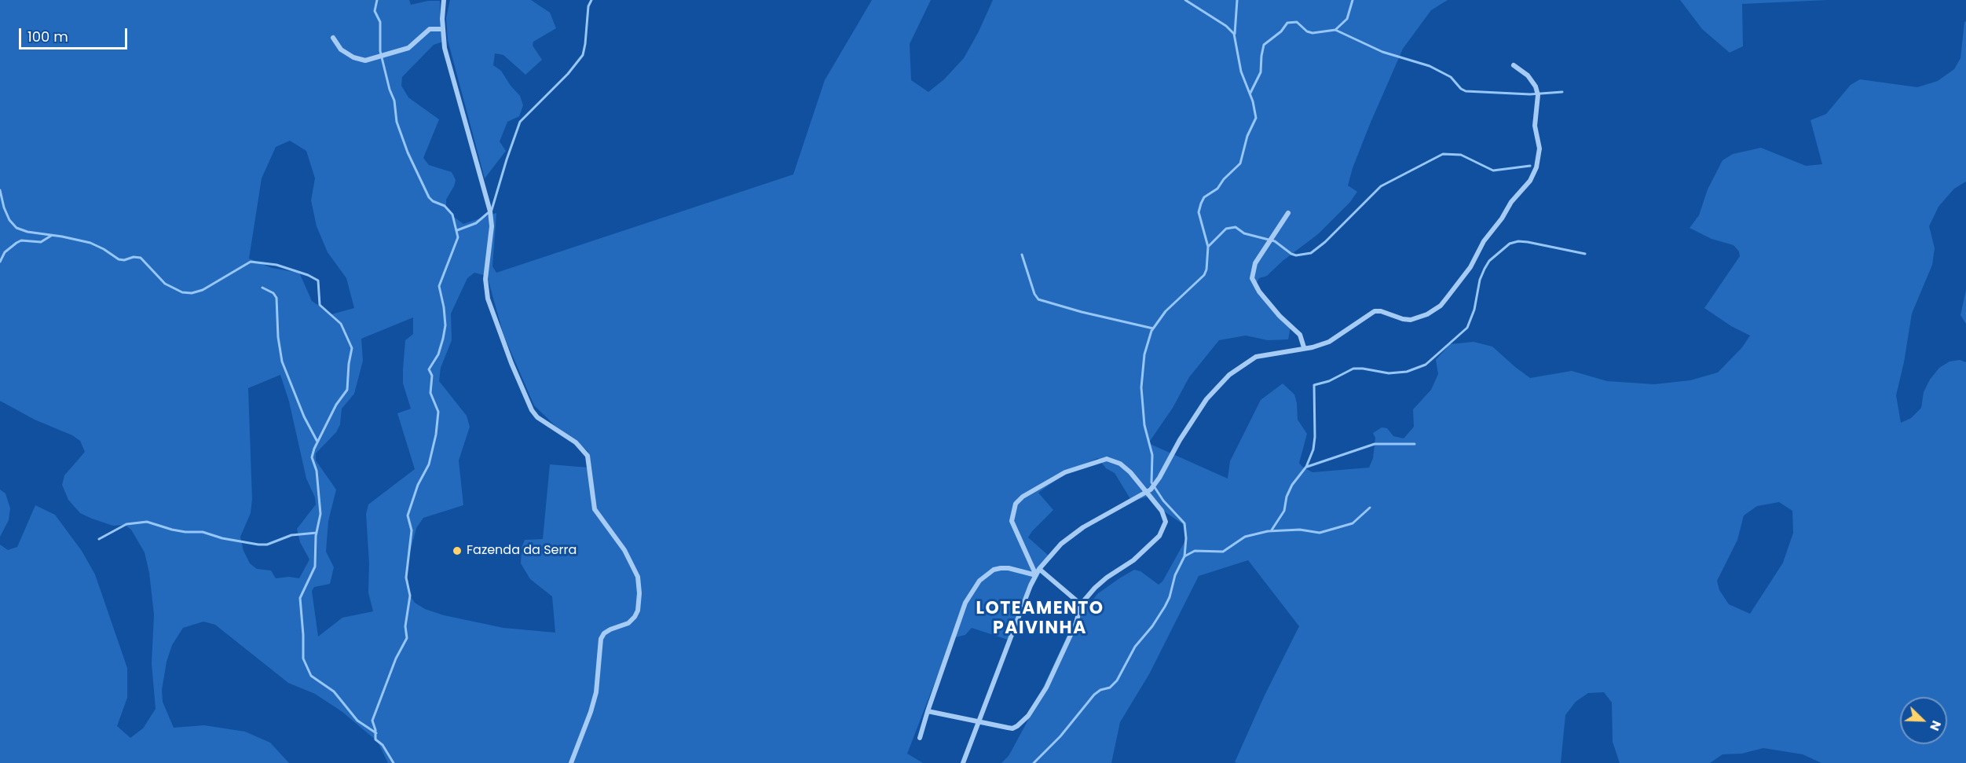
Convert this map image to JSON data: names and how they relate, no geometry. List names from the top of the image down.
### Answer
{
  "districts": ["LOTEAMENTO PAIVINHA"],
  "places": ["Fazenda da Serra"],
  "scale_bar": "100 m",
  "north": "bottom right"
}
